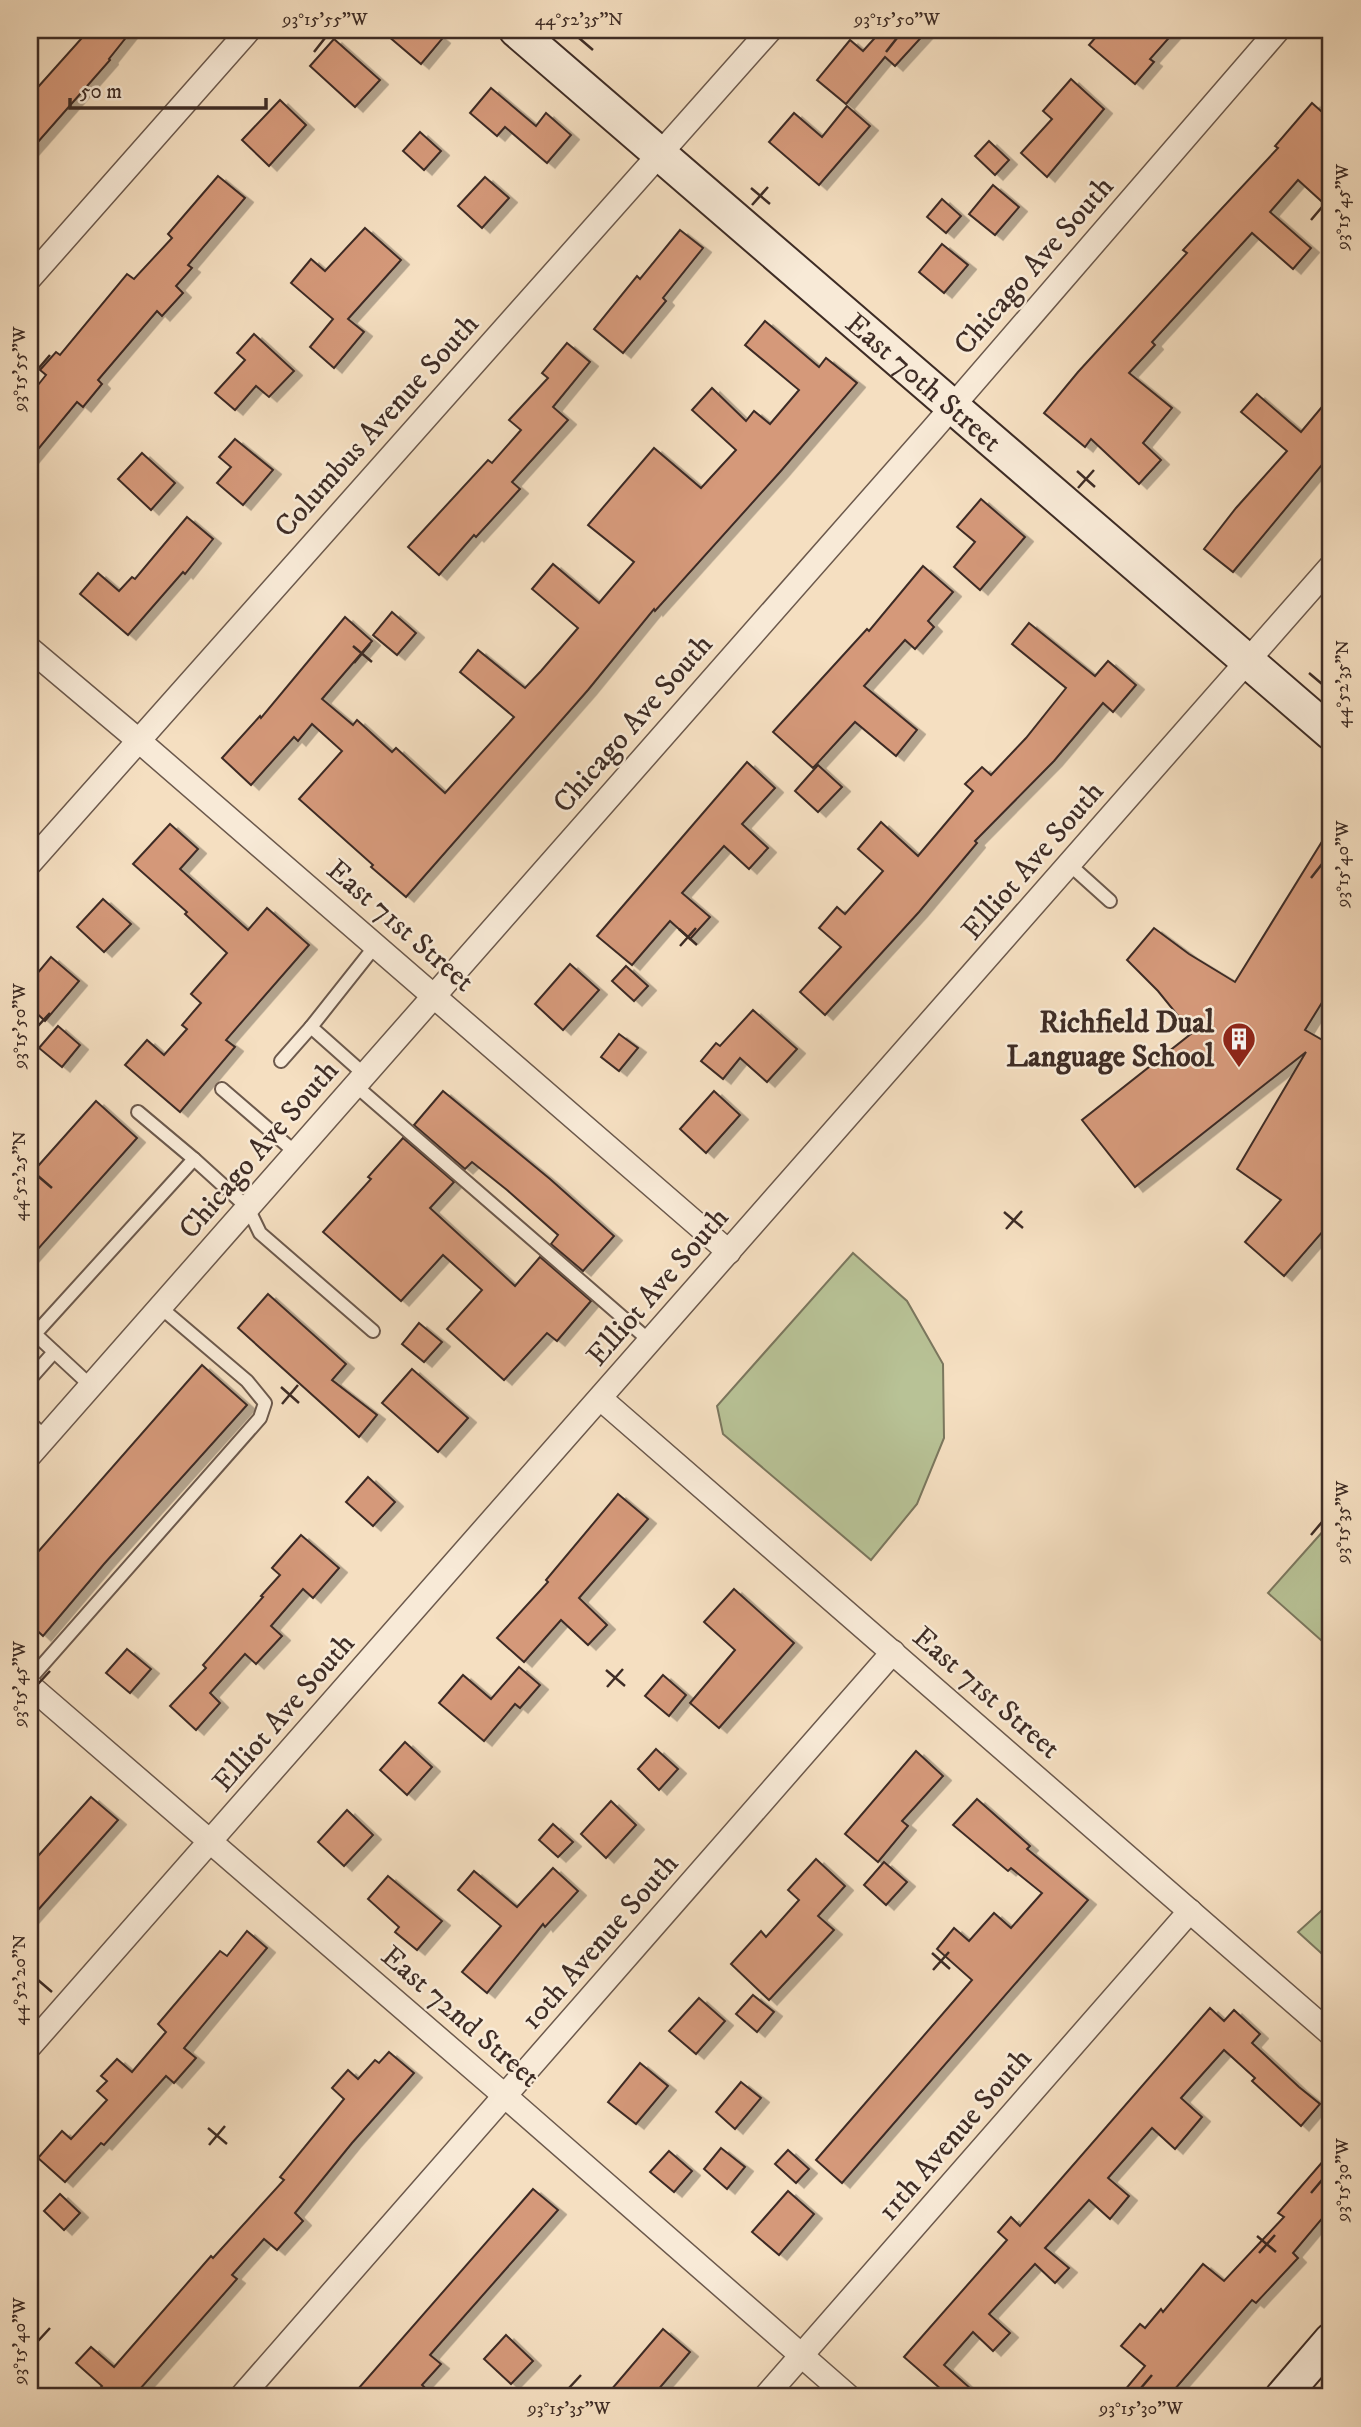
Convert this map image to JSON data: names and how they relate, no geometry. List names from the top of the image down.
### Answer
{
  "streets": {
    "street": [
      "Chicago Ave South",
      "East 70th Street",
      "Columbus Avenue South",
      "Elliot Ave South",
      "East 71st Street",
      "10th Avenue South",
      "East 72nd Street",
      "11th Avenue South"
    ]
  },
  "crossings": [
    ["Chicago Ave South", "East 70th Street"],
    ["Chicago Ave South", "East 71st Street"],
    ["East 70th Street", "Columbus Avenue South"],
    ["East 70th Street", "Elliot Ave South"],
    ["Columbus Avenue South", "East 71st Street"],
    ["Elliot Ave South", "East 71st Street"],
    ["Elliot Ave South", "East 72nd Street"],
    ["East 71st Street", "10th Avenue South"],
    ["East 71st Street", "11th Avenue South"],
    ["10th Avenue South", "East 72nd Street"],
    ["East 72nd Street", "11th Avenue South"]
  ],
  "places": {
    "building": ["Richfield Dual Language School"]
  },
  "scale_bar": "50 m",
  "coordinates": [
    "93°15'55\"W",
    "44°52'35\"N",
    "93°15'50\"W",
    "93°15'45\"W",
    "93°15'40\"W",
    "44°52'25\"N",
    "93°15'35\"W",
    "44°52'20\"N",
    "93°15'30\"W"
  ]
}
